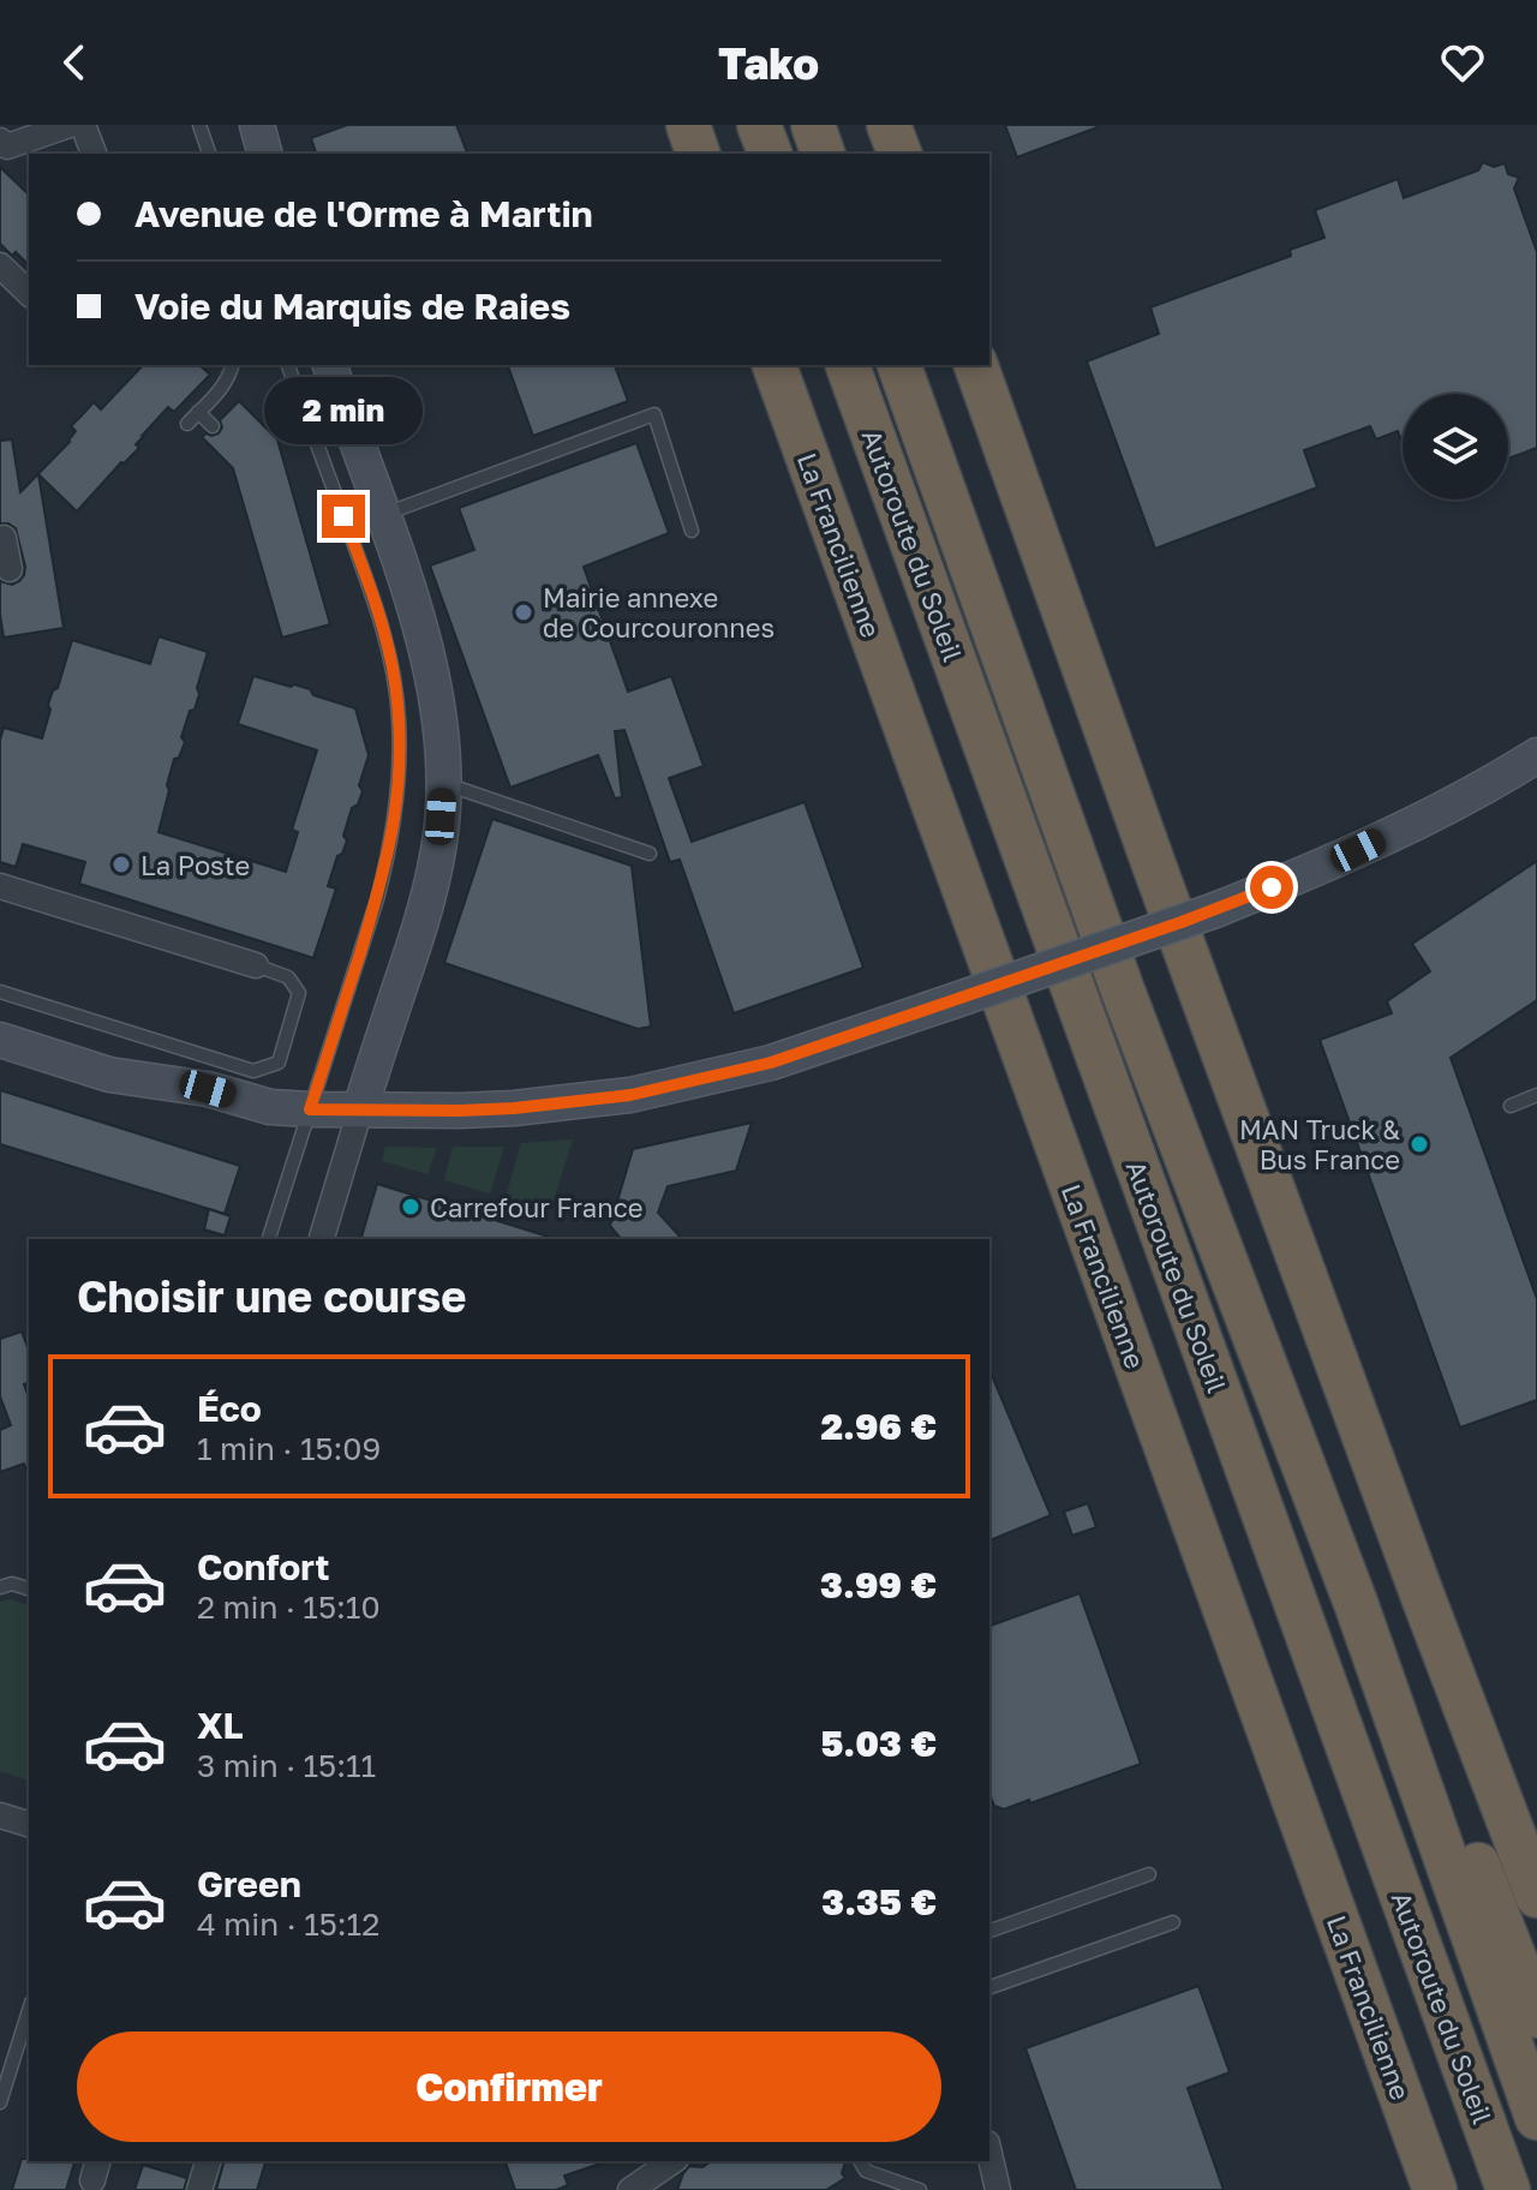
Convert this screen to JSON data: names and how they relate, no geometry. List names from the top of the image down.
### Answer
{
  "streets": {
    "highway": ["La Francilienne", "Autoroute du Soleil"]
  },
  "places": [
    "Mairie annexe de Courcouronnes",
    "La Poste",
    "MAN Truck & Bus France",
    "Carrefour France"
  ],
  "page": {
    "header": "Tako",
    "banner": ["Avenue de l'Orme à Martin", "Voie du Marquis de Raies"],
    "bubble": "2 min",
    "heading": "Choisir une course",
    "list": [
      {
        "name": "Éco",
        "note": "1 min · 15:09",
        "value": "2.96 €"
      },
      {
        "name": "Confort",
        "note": "2 min · 15:10",
        "value": "3.99 €"
      },
      {
        "name": "XL",
        "note": "3 min · 15:11",
        "value": "5.03 €"
      },
      {
        "name": "Green",
        "note": "4 min · 15:12",
        "value": "3.35 €"
      }
    ],
    "buttons": "Confirmer"
  }
}
